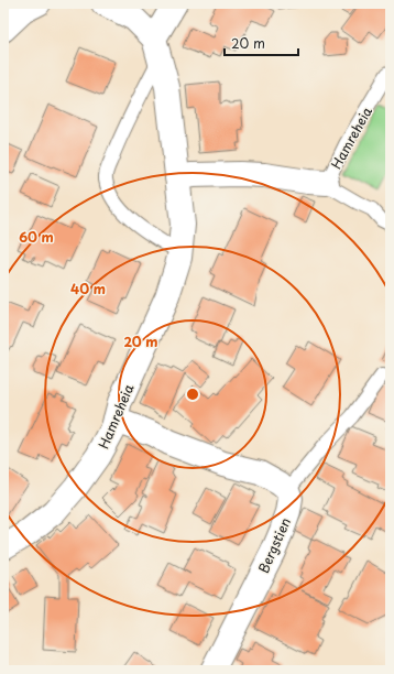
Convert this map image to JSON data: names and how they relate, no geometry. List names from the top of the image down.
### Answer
{
  "streets": {
    "street": ["Hamreheia", "Bergstien"]
  },
  "scale_bar": "20 m",
  "rings": ["60 m", "40 m", "20 m"]
}
